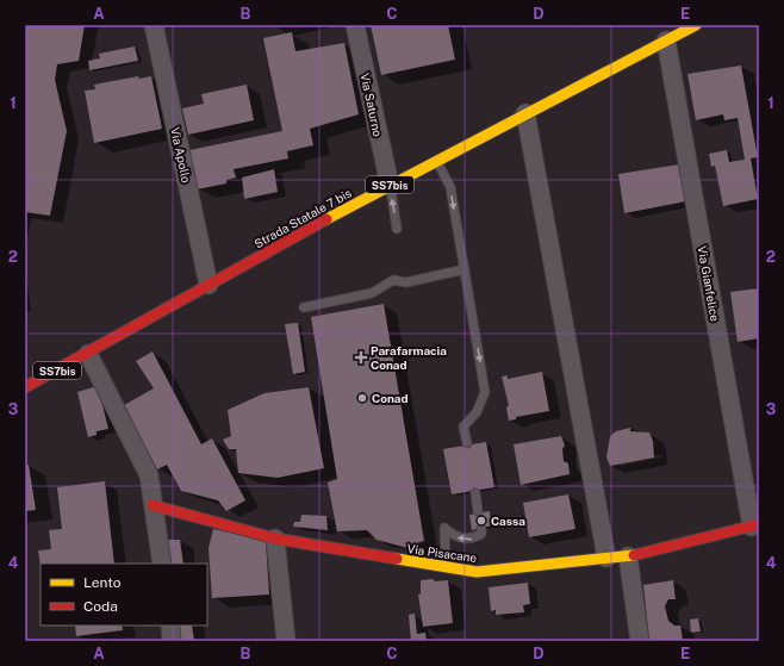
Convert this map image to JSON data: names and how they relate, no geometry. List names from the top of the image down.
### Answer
{
  "streets": {
    "main road": ["SS7bis", "Strada Statale 7 bis", "Via Pisacane"],
    "street": ["Via Saturno", "Via Apollo", "Via Gianfelice"]
  },
  "crossings": [
    ["Via Saturno", "Strada Statale 7 bis"],
    ["Via Apollo", "Strada Statale 7 bis"],
    ["Strada Statale 7 bis", "Via Gianfelice"],
    ["Via Gianfelice", "Via Pisacane"]
  ],
  "places": {
    "health": ["Parafarmacia Conad"],
    "other": ["Conad", "Cassa"]
  },
  "legend": ["Lento", "Coda"],
  "grid": {
    "columns": [
      "A",
      "B",
      "C",
      "D",
      "E"
    ],
    "rows": [
      "1",
      "2",
      "3",
      "4"
    ]
  }
}
